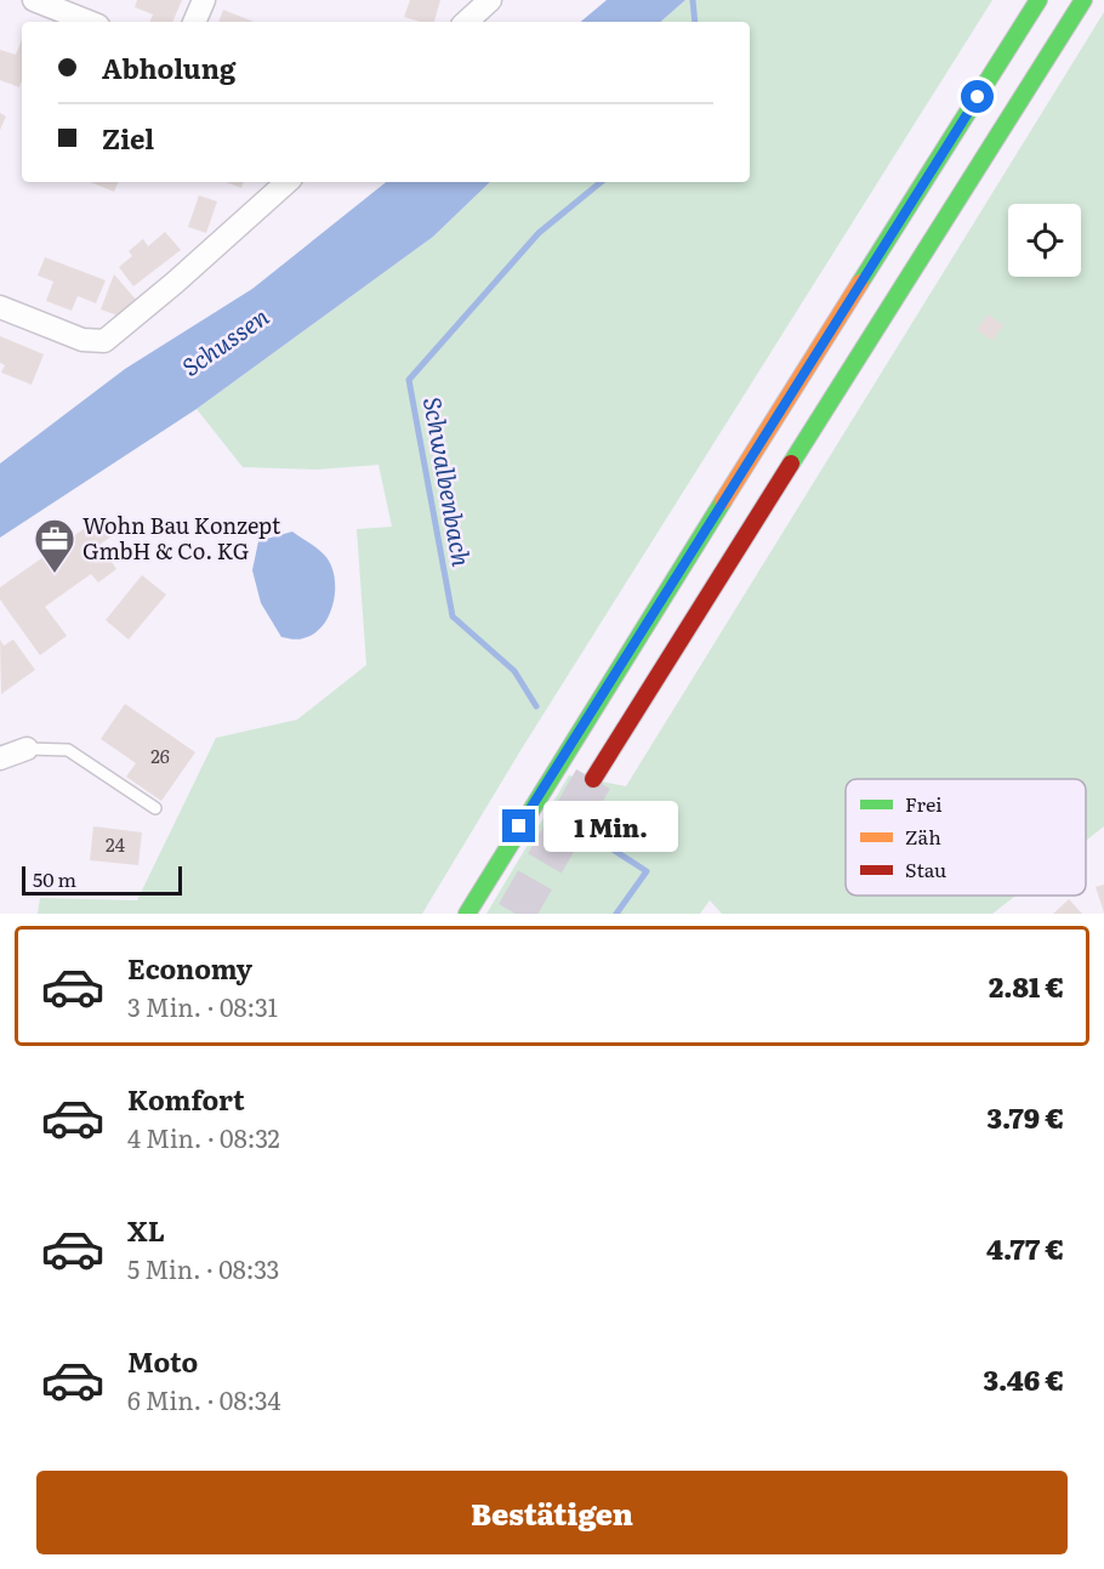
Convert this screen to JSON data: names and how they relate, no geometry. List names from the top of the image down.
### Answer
{
  "water": ["Schussen", "Schwalbenbach"],
  "places": {
    "office": ["Wohn Bau Konzept GmbH & Co. KG"]
  },
  "house_numbers": ["26", "24"],
  "legend": ["Frei", "Zäh", "Stau"],
  "scale_bar": "50 m",
  "page": {
    "banner": ["Abholung", "Ziel"],
    "bubble": "1 Min.",
    "scale": "50 m",
    "list": [
      {
        "name": "Economy",
        "note": "3 Min. · 08:31",
        "value": "2.81 €"
      },
      {
        "name": "Komfort",
        "note": "4 Min. · 08:32",
        "value": "3.79 €"
      },
      {
        "name": "XL",
        "note": "5 Min. · 08:33",
        "value": "4.77 €"
      },
      {
        "name": "Moto",
        "note": "6 Min. · 08:34",
        "value": "3.46 €"
      }
    ],
    "buttons": "Bestätigen"
  }
}
